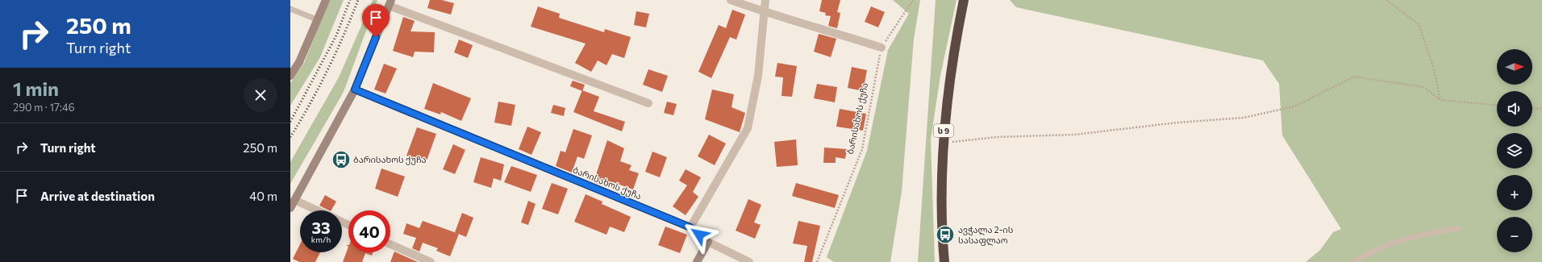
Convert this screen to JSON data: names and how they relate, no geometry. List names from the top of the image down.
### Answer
{
  "streets": {
    "highway": ["ს 9"],
    "street": ["ბარისახოს ქუჩა"]
  },
  "places": {
    "bus stop": ["ბარისახოს ქუჩა", "ავჭალა 2-ის სასაფლაო"]
  },
  "north": "right",
  "page": {
    "turn": ["250 m", "Turn right"],
    "map_buttons": ["+", "−"],
    "heading": ["1 min", "290 m · 17:46"],
    "list": [
      {
        "name": "Turn right",
        "value": "250 m"
      },
      {
        "name": "Arrive at destination",
        "value": "40 m"
      }
    ],
    "speed": "33 km/h",
    "limit": "40"
  }
}
